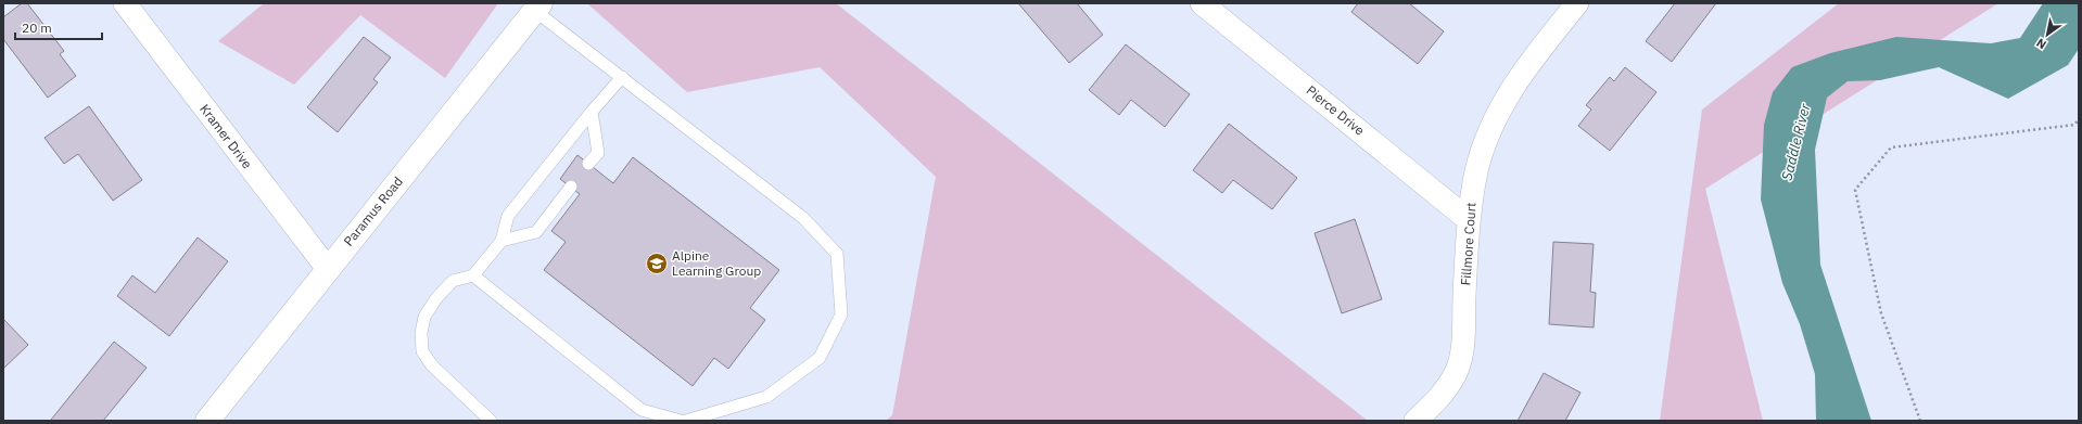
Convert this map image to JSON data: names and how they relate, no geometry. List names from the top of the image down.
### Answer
{
  "streets": {
    "main road": ["Paramus Road"],
    "street": ["Pierce Drive", "Kramer Drive", "Fillmore Court"]
  },
  "crossings": [
    ["Pierce Drive", "Fillmore Court"],
    ["Kramer Drive", "Paramus Road"]
  ],
  "water": ["Saddle River"],
  "places": {
    "school or university": ["Alpine Learning Group"]
  },
  "scale_bar": "20 m",
  "north": "bottom left"
}
